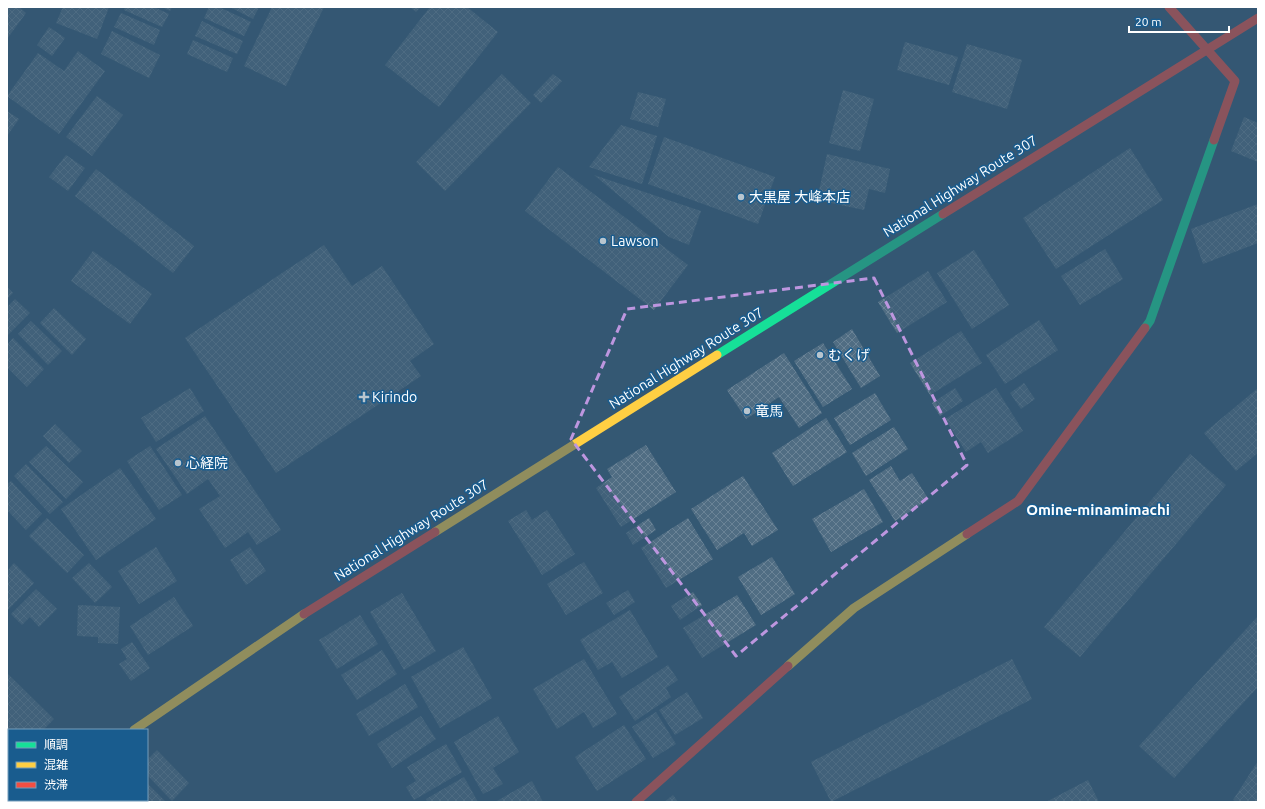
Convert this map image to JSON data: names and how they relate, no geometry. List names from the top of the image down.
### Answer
{
  "streets": {
    "main road": ["National Highway Route 307"]
  },
  "districts": ["Omine-minamimachi"],
  "places": {
    "other": [
      "大黒屋 大峰本店",
      "Lawson",
      "むくげ",
      "竜馬",
      "心経院"
    ],
    "health": ["Kirindo"]
  },
  "legend": ["順調", "混雑", "渋滞"],
  "scale_bar": "20 m"
}
